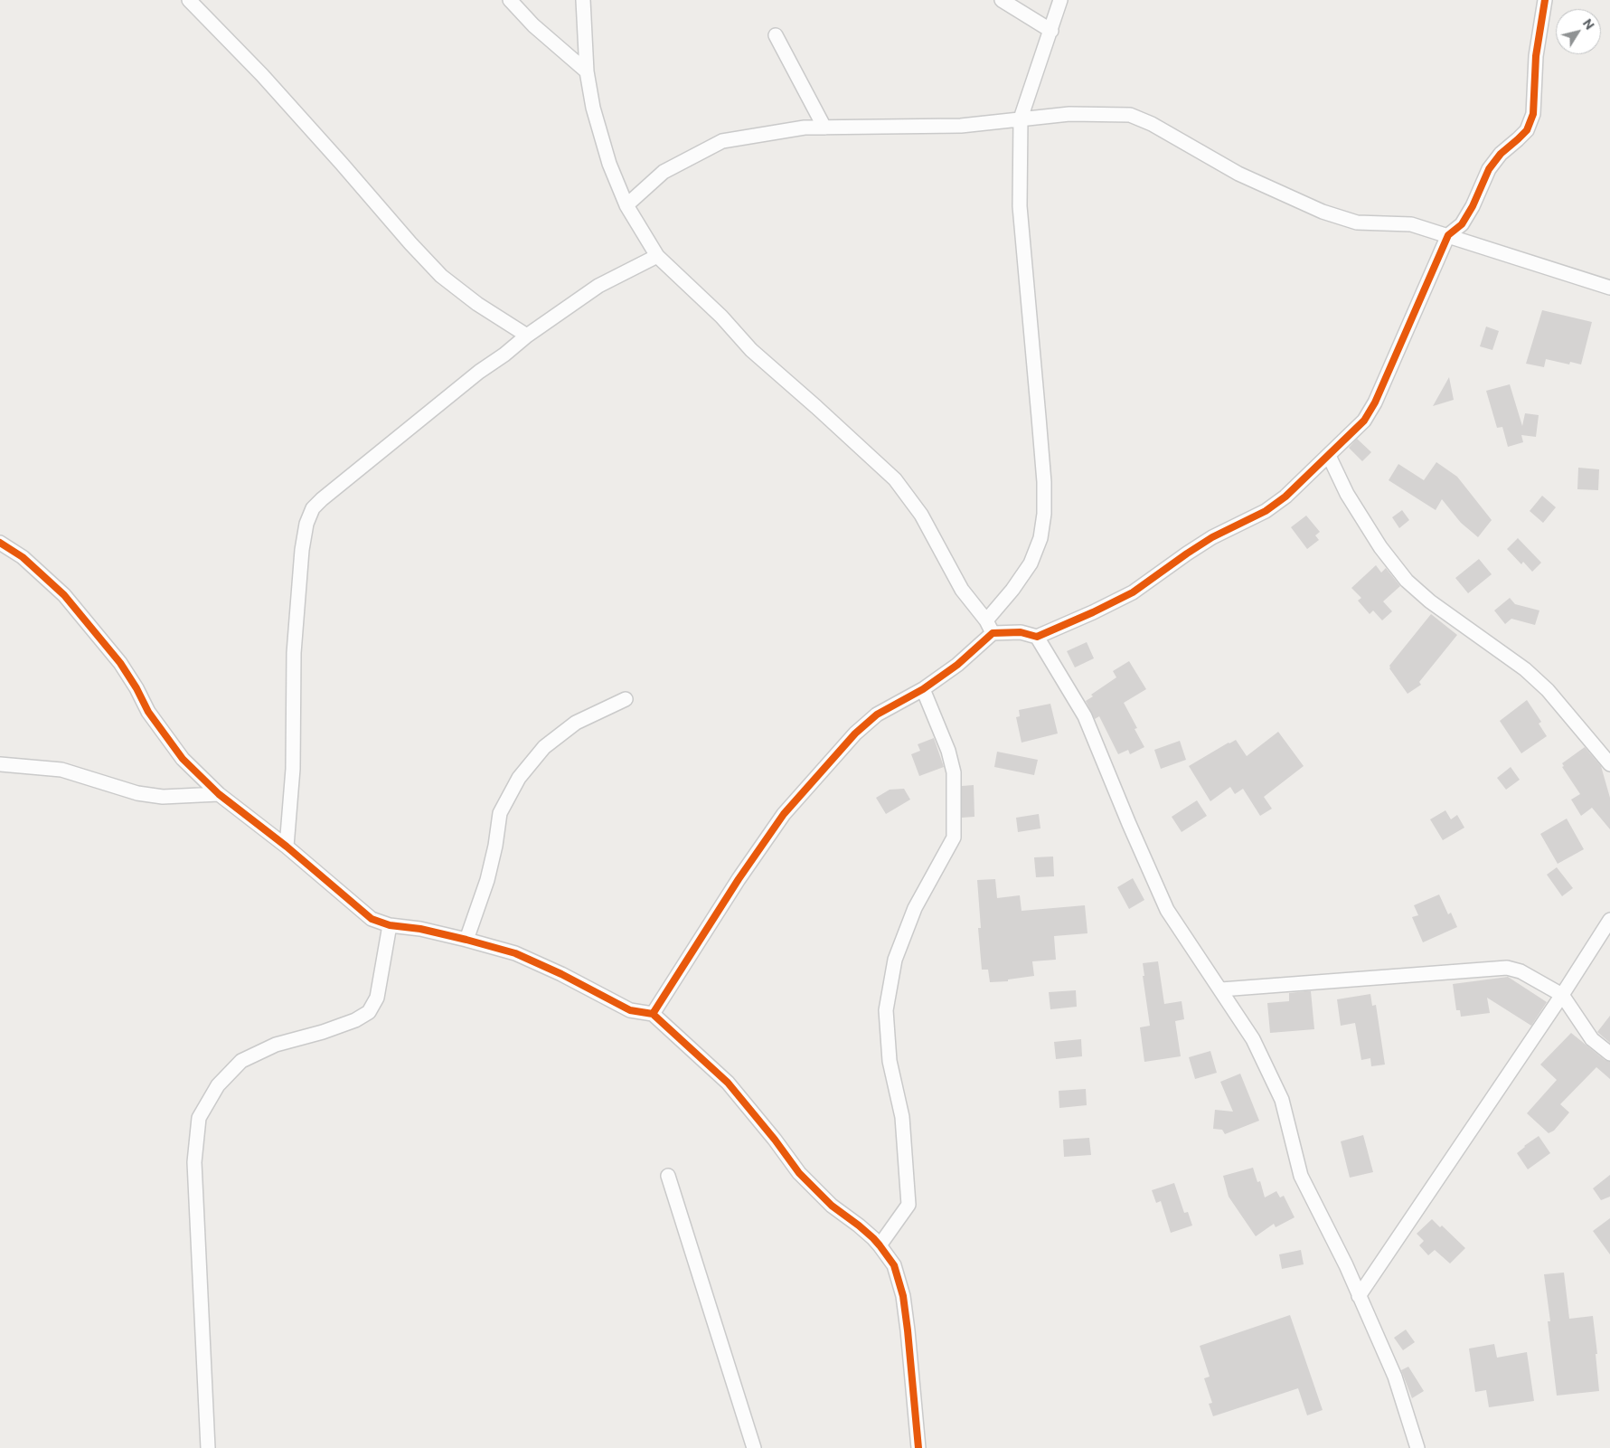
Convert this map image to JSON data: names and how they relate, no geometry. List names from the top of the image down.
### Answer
{
  "north": "top right"
}
